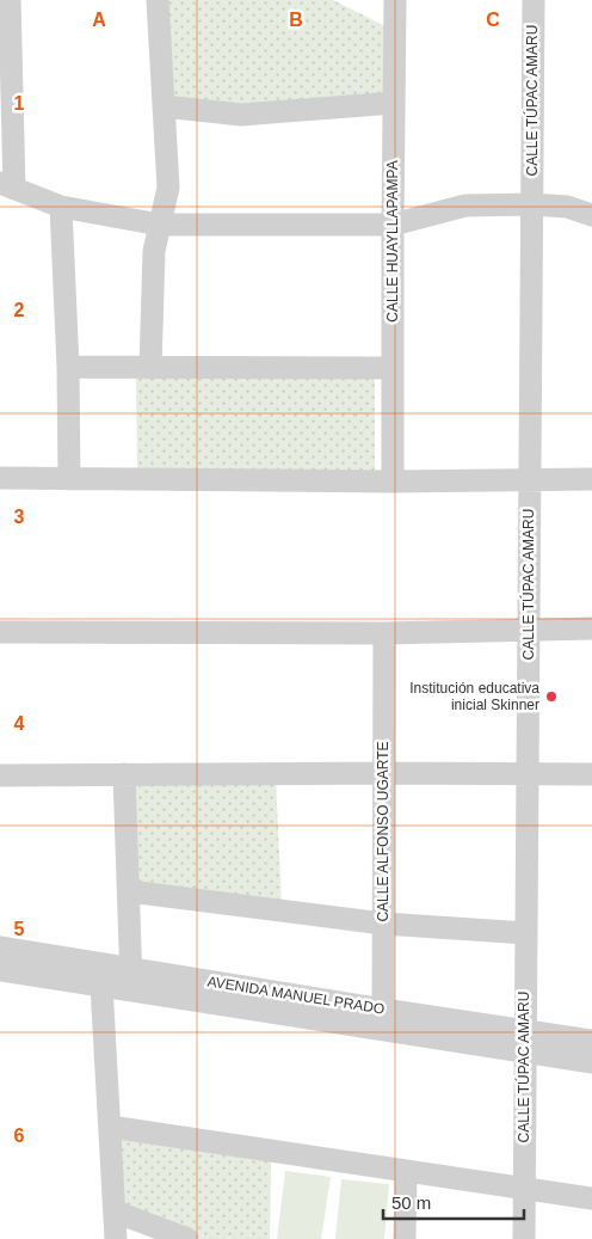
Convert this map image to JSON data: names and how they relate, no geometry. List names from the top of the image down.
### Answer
{
  "streets": {
    "street": [
      "CALLE TÚPAC AMARU",
      "CALLE HUAYLLAPAMPA",
      "CALLE ALFONSO UGARTE",
      "AVENIDA MANUEL PRADO"
    ]
  },
  "crossings": [
    ["CALLE TÚPAC AMARU", "AVENIDA MANUEL PRADO"],
    ["CALLE ALFONSO UGARTE", "AVENIDA MANUEL PRADO"]
  ],
  "places": ["Institución educativa inicial Skinner"],
  "scale_bar": "50 m",
  "grid": {
    "columns": ["A", "B", "C"],
    "rows": [
      "1",
      "2",
      "3",
      "4",
      "5",
      "6"
    ]
  }
}
